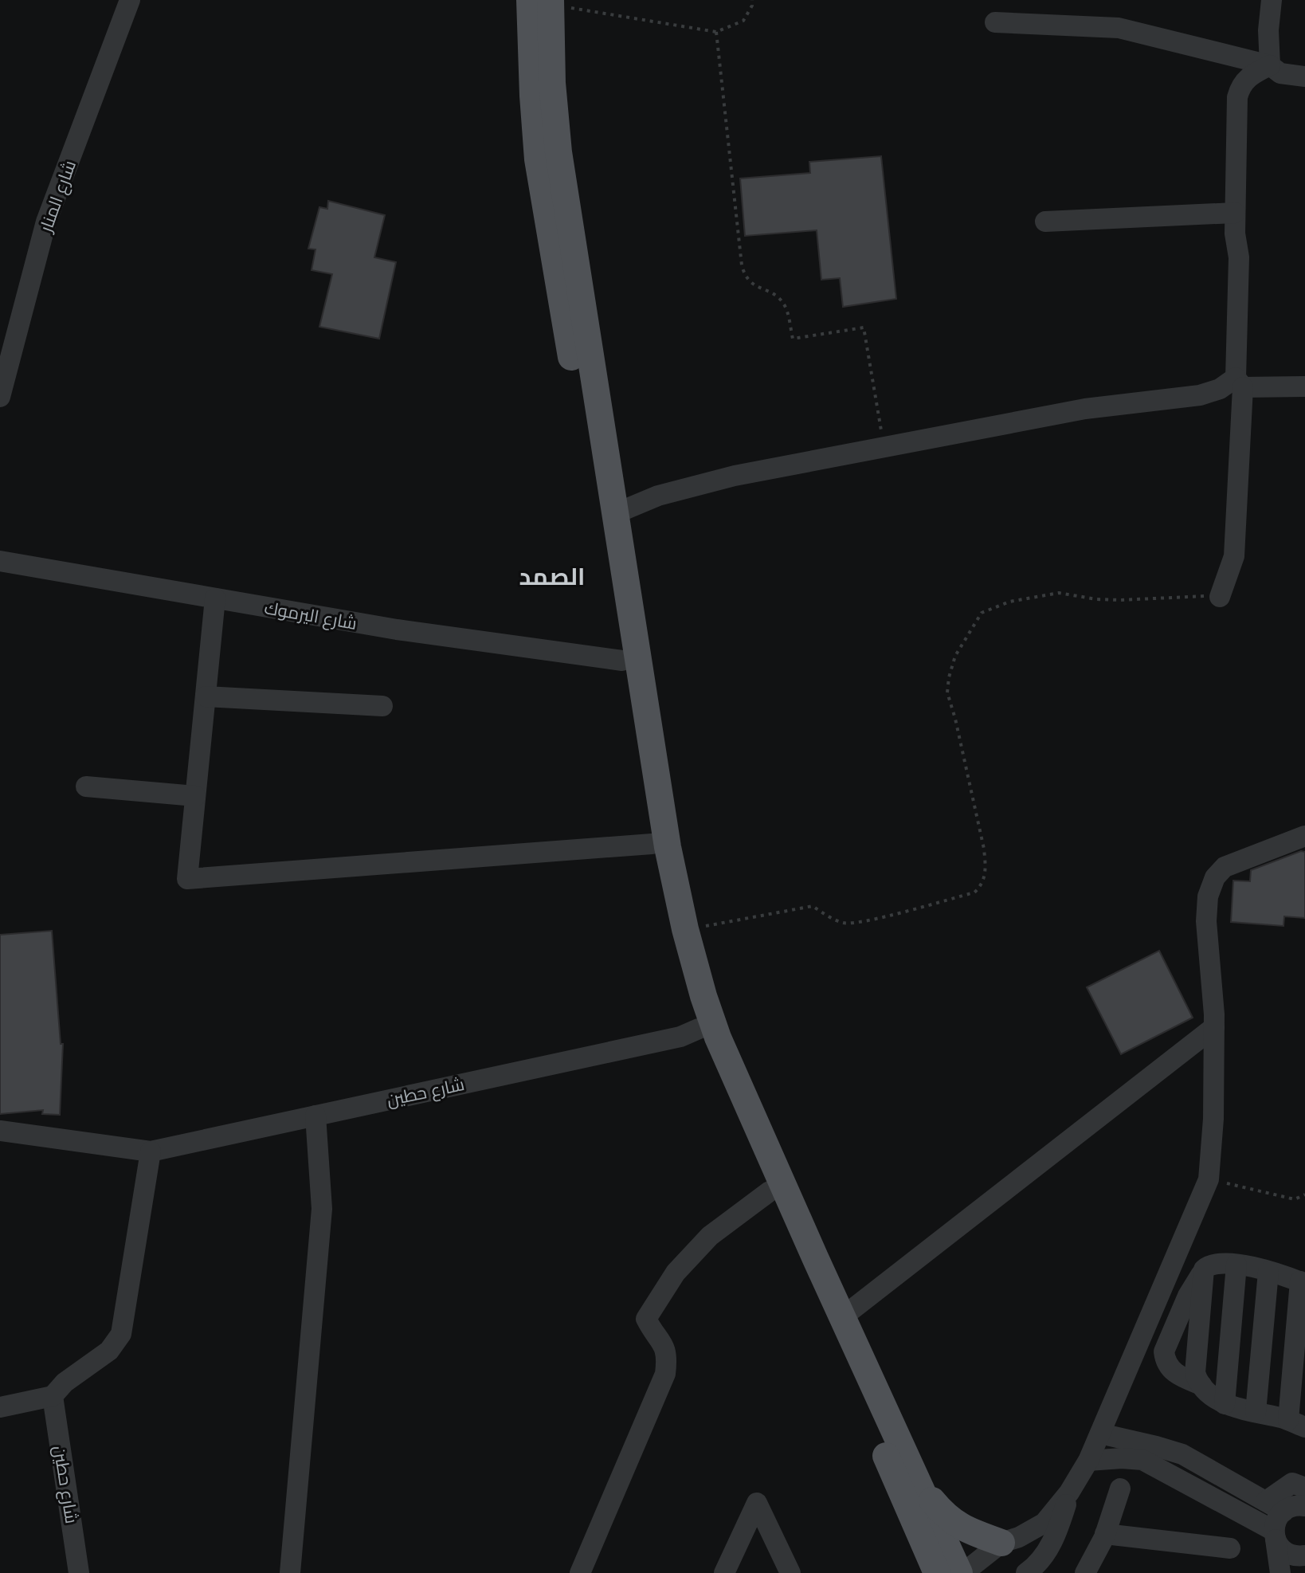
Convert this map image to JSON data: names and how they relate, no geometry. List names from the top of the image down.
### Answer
{
  "streets": {
    "street": ["شارع المنار", "شارع اليرموك", "شارع حطين"]
  },
  "districts": ["الصمد"]
}
